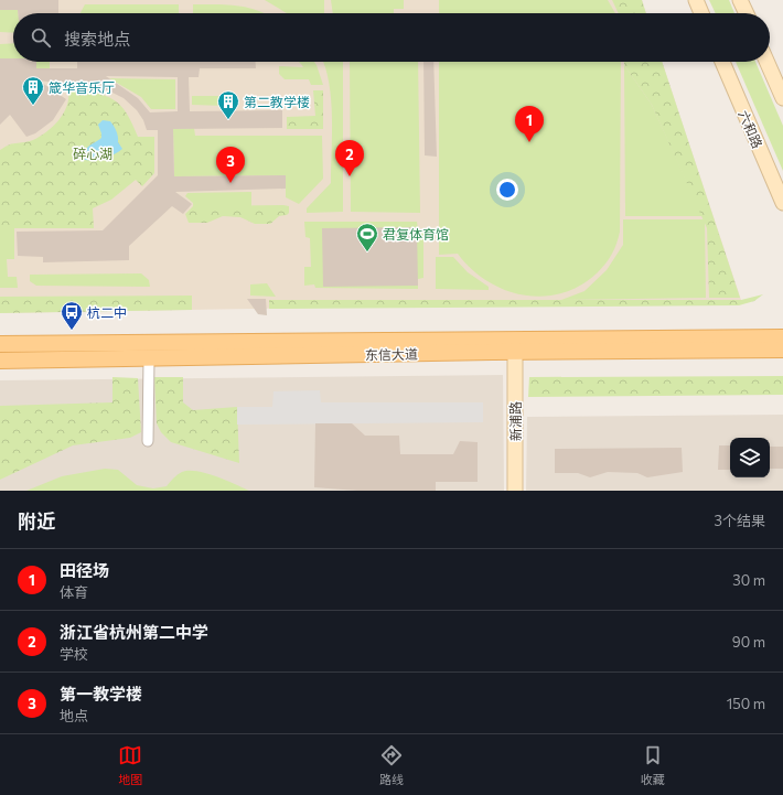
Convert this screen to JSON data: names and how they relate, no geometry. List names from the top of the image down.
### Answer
{
  "streets": {
    "main road": ["六和路", "东信大道", "新浦路"]
  },
  "crossings": [
    ["东信大道", "新浦路"]
  ],
  "parks": ["碎心湖"],
  "places": {
    "building": ["箴华音乐厅", "第二教学楼"],
    "sports": ["君复体育馆"],
    "bus stop": ["杭二中"]
  },
  "page": {
    "search": "搜索地点",
    "pins": ["1", "2", "3"],
    "heading": ["附近", "3个结果"],
    "list": [
      {
        "mark": "1",
        "name": "田径场",
        "note": "体育",
        "value": "30 m"
      },
      {
        "mark": "2",
        "name": "浙江省杭州第二中学",
        "note": "学校",
        "value": "90 m"
      },
      {
        "mark": "3",
        "name": "第一教学楼",
        "note": "地点",
        "value": "150 m"
      }
    ],
    "nav": ["地图", "路线", "收藏"]
  }
}
